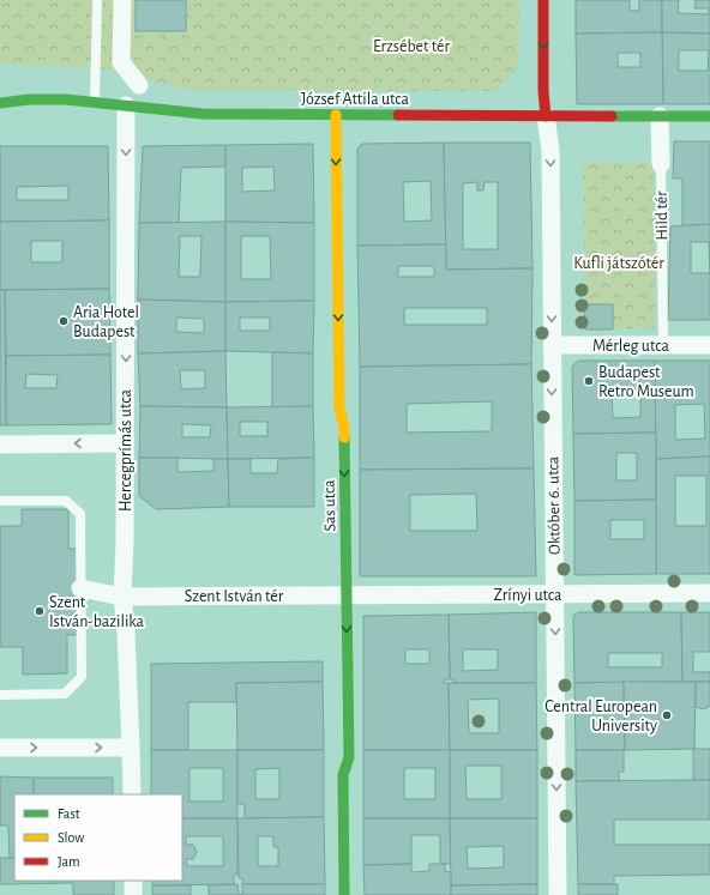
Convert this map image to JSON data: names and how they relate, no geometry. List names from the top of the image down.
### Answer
{
  "streets": {
    "street": [
      "József Attila utca",
      "Hild tér",
      "Mérleg utca",
      "Hercegprímás utca",
      "Sas utca",
      "Október 6. utca",
      "Zrínyi utca",
      "Szent István tér"
    ]
  },
  "crossings": [
    ["József Attila utca", "Hild tér"],
    ["József Attila utca", "Hercegprímás utca"],
    ["József Attila utca", "Sas utca"],
    ["József Attila utca", "Október 6. utca"],
    ["Hild tér", "Mérleg utca"],
    ["Mérleg utca", "Október 6. utca"],
    ["Hercegprímás utca", "Szent István tér"],
    ["Sas utca", "Zrínyi utca"],
    ["Sas utca", "Szent István tér"],
    ["Október 6. utca", "Zrínyi utca"],
    ["Zrínyi utca", "Szent István tér"]
  ],
  "one_way": ["Hercegprímás utca", "Sas utca", "Október 6. utca"],
  "parks": ["Erzsébet tér", "Kufli játszótér"],
  "places": [
    "Aria Hotel Budapest",
    "Budapest Retro Museum",
    "Szent István-bazilika",
    "Central European University"
  ],
  "legend": ["Fast", "Slow", "Jam"]
}
